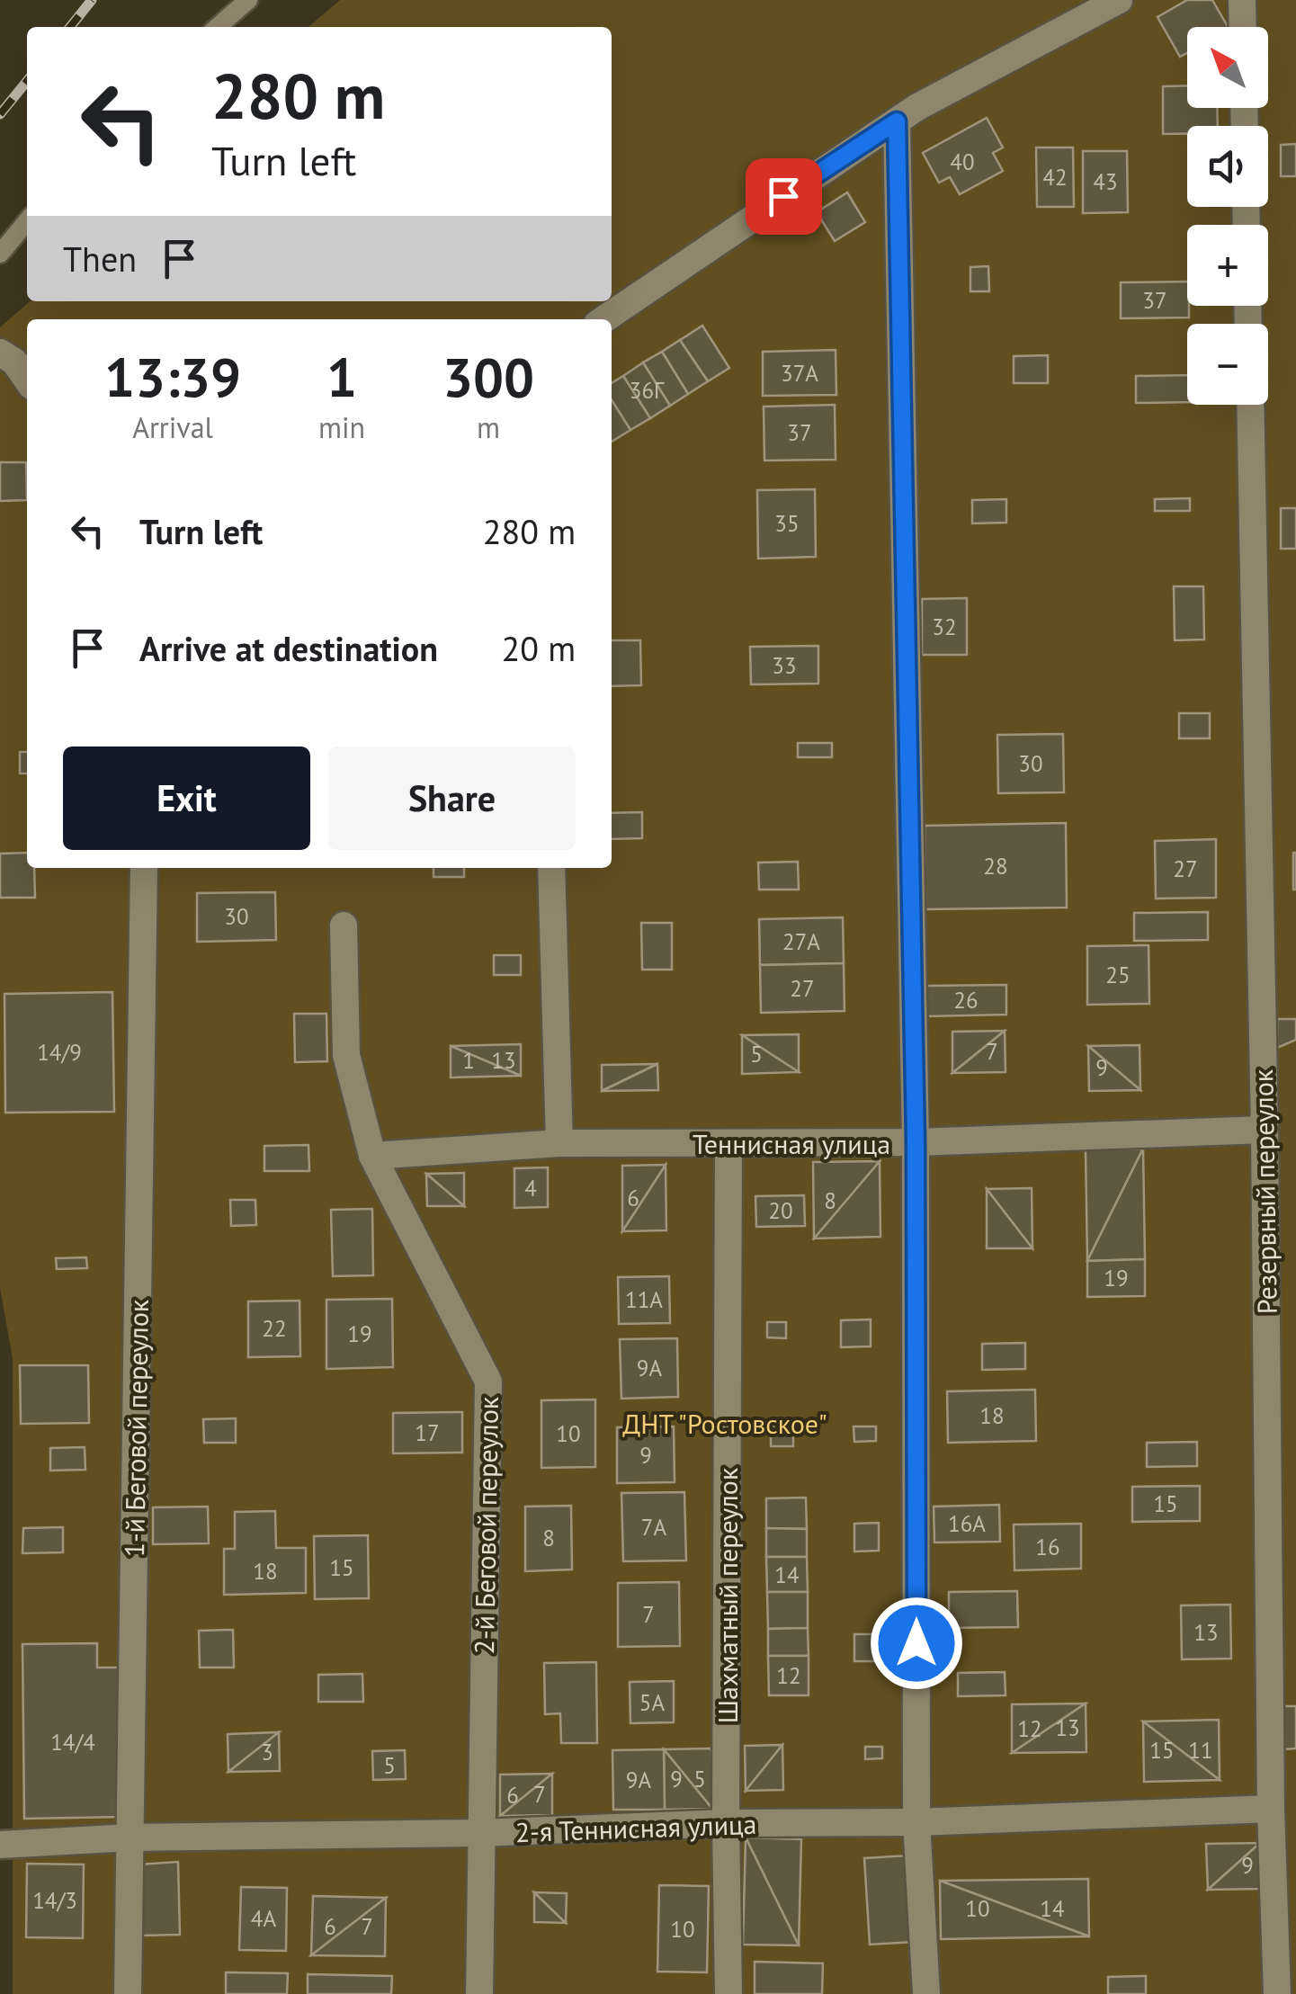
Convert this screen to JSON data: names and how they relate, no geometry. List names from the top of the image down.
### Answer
{
  "streets": {
    "street": [
      "Теннисная улица",
      "Резервный переулок",
      "1-й Беговой переулок",
      "2-й Беговой переулок",
      "Шахматный переулок",
      "2-я Теннисная улица"
    ]
  },
  "crossings": [
    ["Теннисная улица", "Резервный переулок"],
    ["Теннисная улица", "2-й Беговой переулок"],
    ["Теннисная улица", "Шахматный переулок"],
    ["Резервный переулок", "2-я Теннисная улица"],
    ["1-й Беговой переулок", "2-я Теннисная улица"],
    ["2-й Беговой переулок", "2-я Теннисная улица"],
    ["Шахматный переулок", "2-я Теннисная улица"]
  ],
  "parks": ["ДНТ \"Ростовское\""],
  "house_numbers": [
    "40",
    "42",
    "43",
    "37",
    "37А",
    "36Г",
    "37",
    "35",
    "32",
    "33",
    "30",
    "28",
    "27",
    "30",
    "27А",
    "25",
    "27",
    "26",
    "7",
    "14/9",
    "5",
    "1",
    "13",
    "9",
    "4",
    "6",
    "8",
    "20",
    "19",
    "11А",
    "22",
    "19",
    "9А",
    "18",
    "17",
    "10",
    "9",
    "15",
    "16А",
    "7А",
    "8",
    "16",
    "15",
    "18",
    "14",
    "7",
    "13",
    "12",
    "5А",
    "13",
    "12",
    "14/4",
    "15",
    "11",
    "3",
    "5",
    "9",
    "5",
    "9А",
    "7",
    "6",
    "9",
    "14/3",
    "10",
    "14",
    "4А",
    "6",
    "7",
    "10"
  ],
  "north": "top left",
  "page": {
    "map_buttons": ["+", "−"],
    "turn": ["280 m", "Turn left"],
    "then": "Then",
    "eta": [
      "13:39",
      "Arrival",
      "1",
      "min",
      "300",
      "m"
    ],
    "list": [
      {
        "name": "Turn left",
        "value": "280 m"
      },
      {
        "name": "Arrive at destination",
        "value": "20 m"
      }
    ],
    "buttons": ["Exit", "Share"]
  }
}
